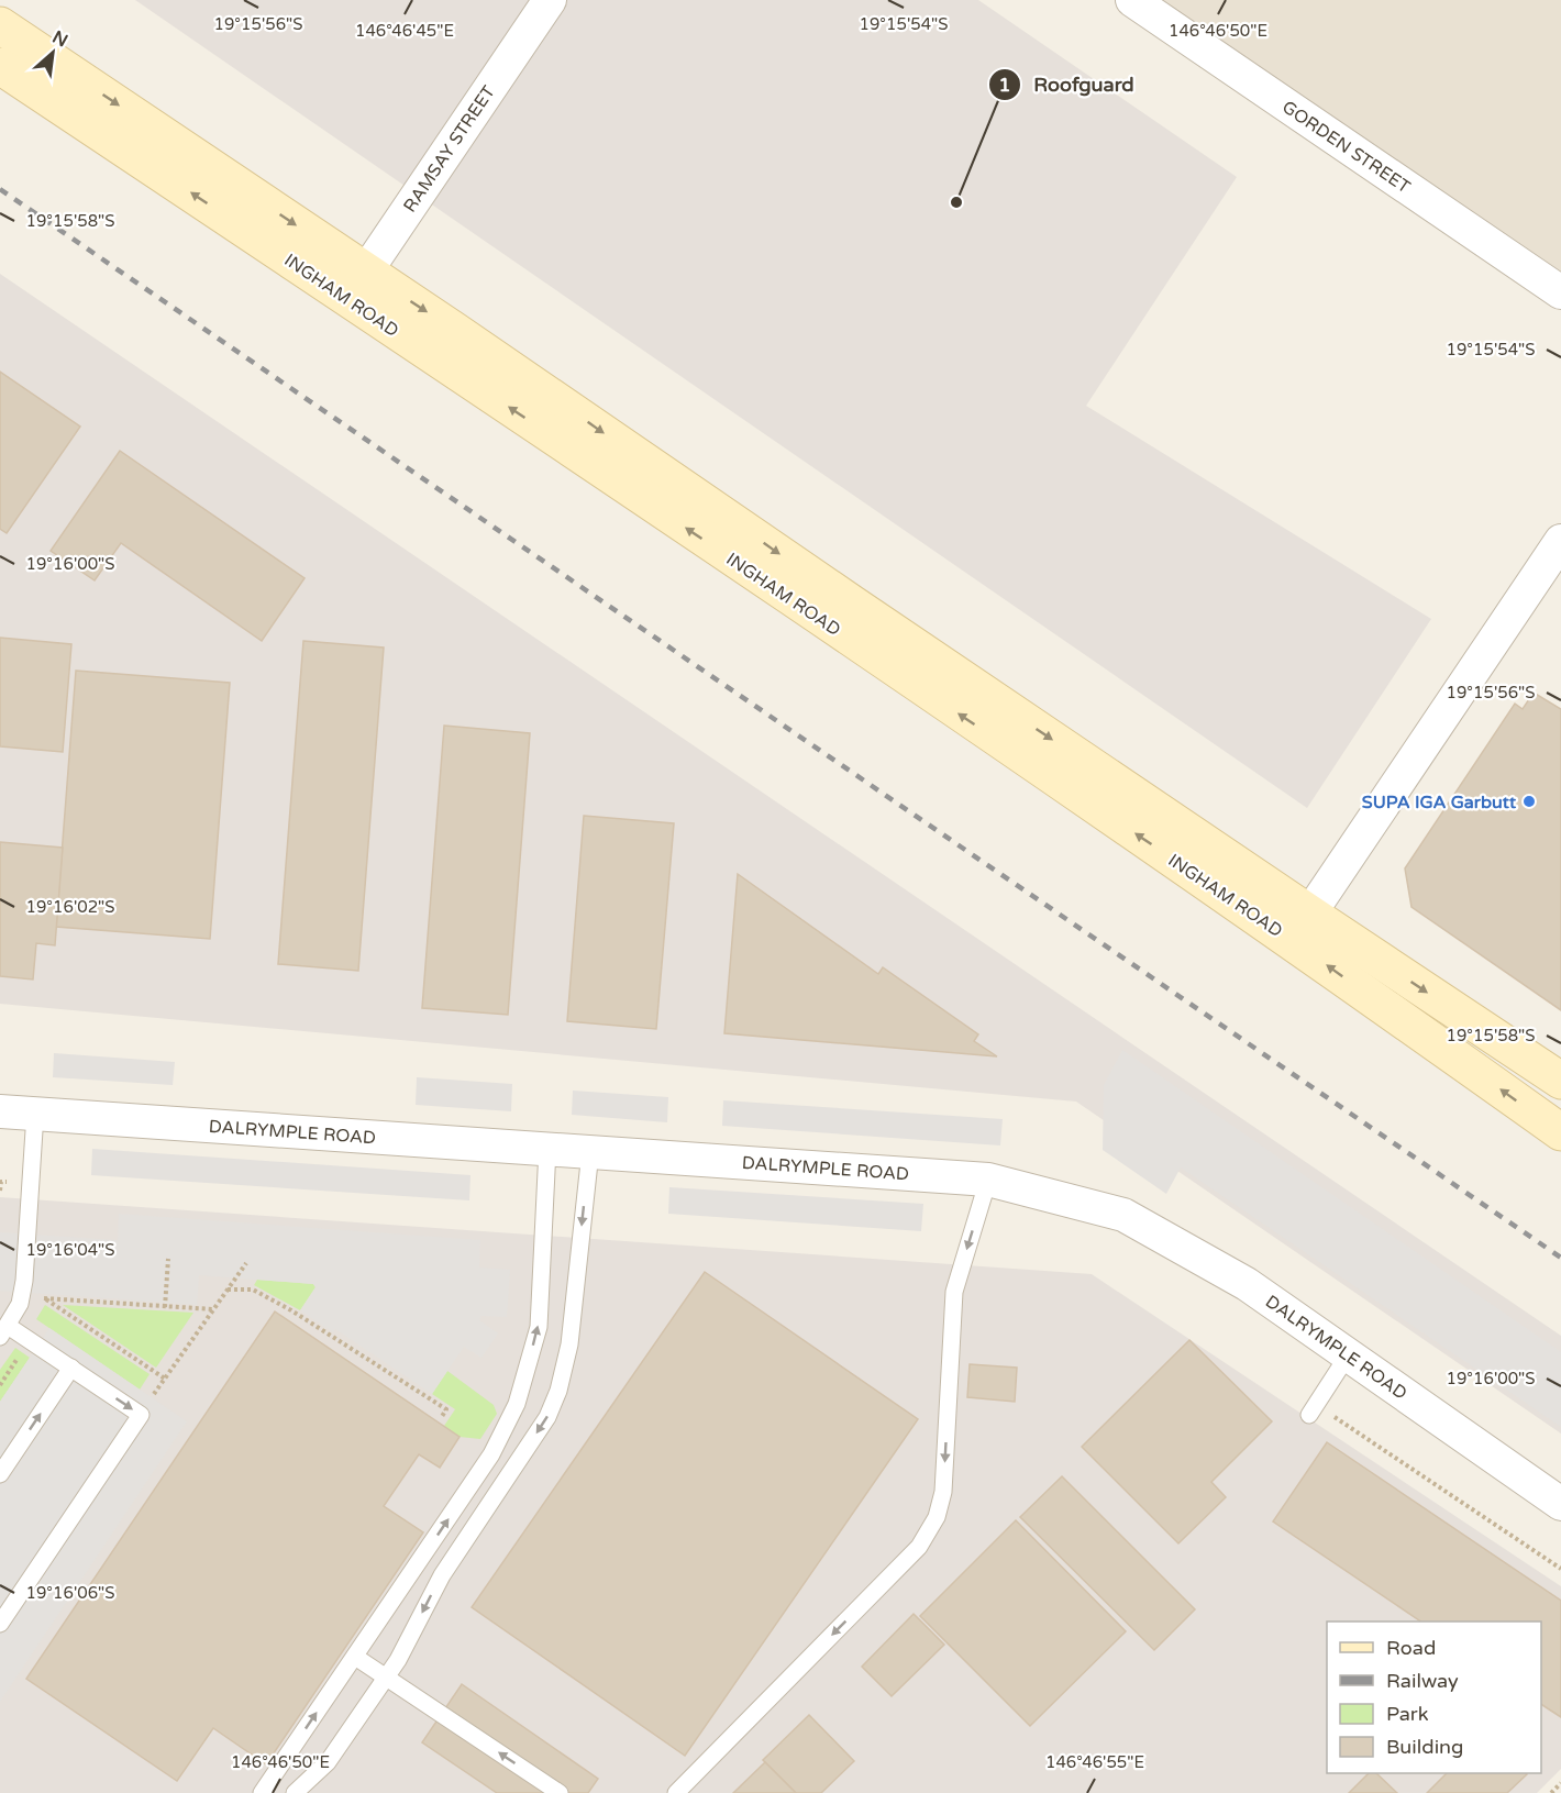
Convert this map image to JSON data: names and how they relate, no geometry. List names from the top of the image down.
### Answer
{
  "streets": {
    "main road": ["INGHAM ROAD"],
    "street": ["GORDEN STREET", "RAMSAY STREET", "DALRYMPLE ROAD"]
  },
  "crossings": [
    ["RAMSAY STREET", "INGHAM ROAD"]
  ],
  "places": ["Roofguard", "SUPA IGA Garbutt"],
  "legend": [
    "Road",
    "Railway",
    "Park",
    "Building"
  ],
  "north": "top right",
  "coordinates": [
    "19°15'56\"S",
    "19°15'54\"S",
    "146°46'45\"E",
    "146°46'50\"E",
    "19°15'58\"S",
    "19°16'00\"S",
    "19°16'02\"S",
    "19°16'04\"S",
    "19°16'06\"S",
    "146°46'55\"E"
  ]
}
